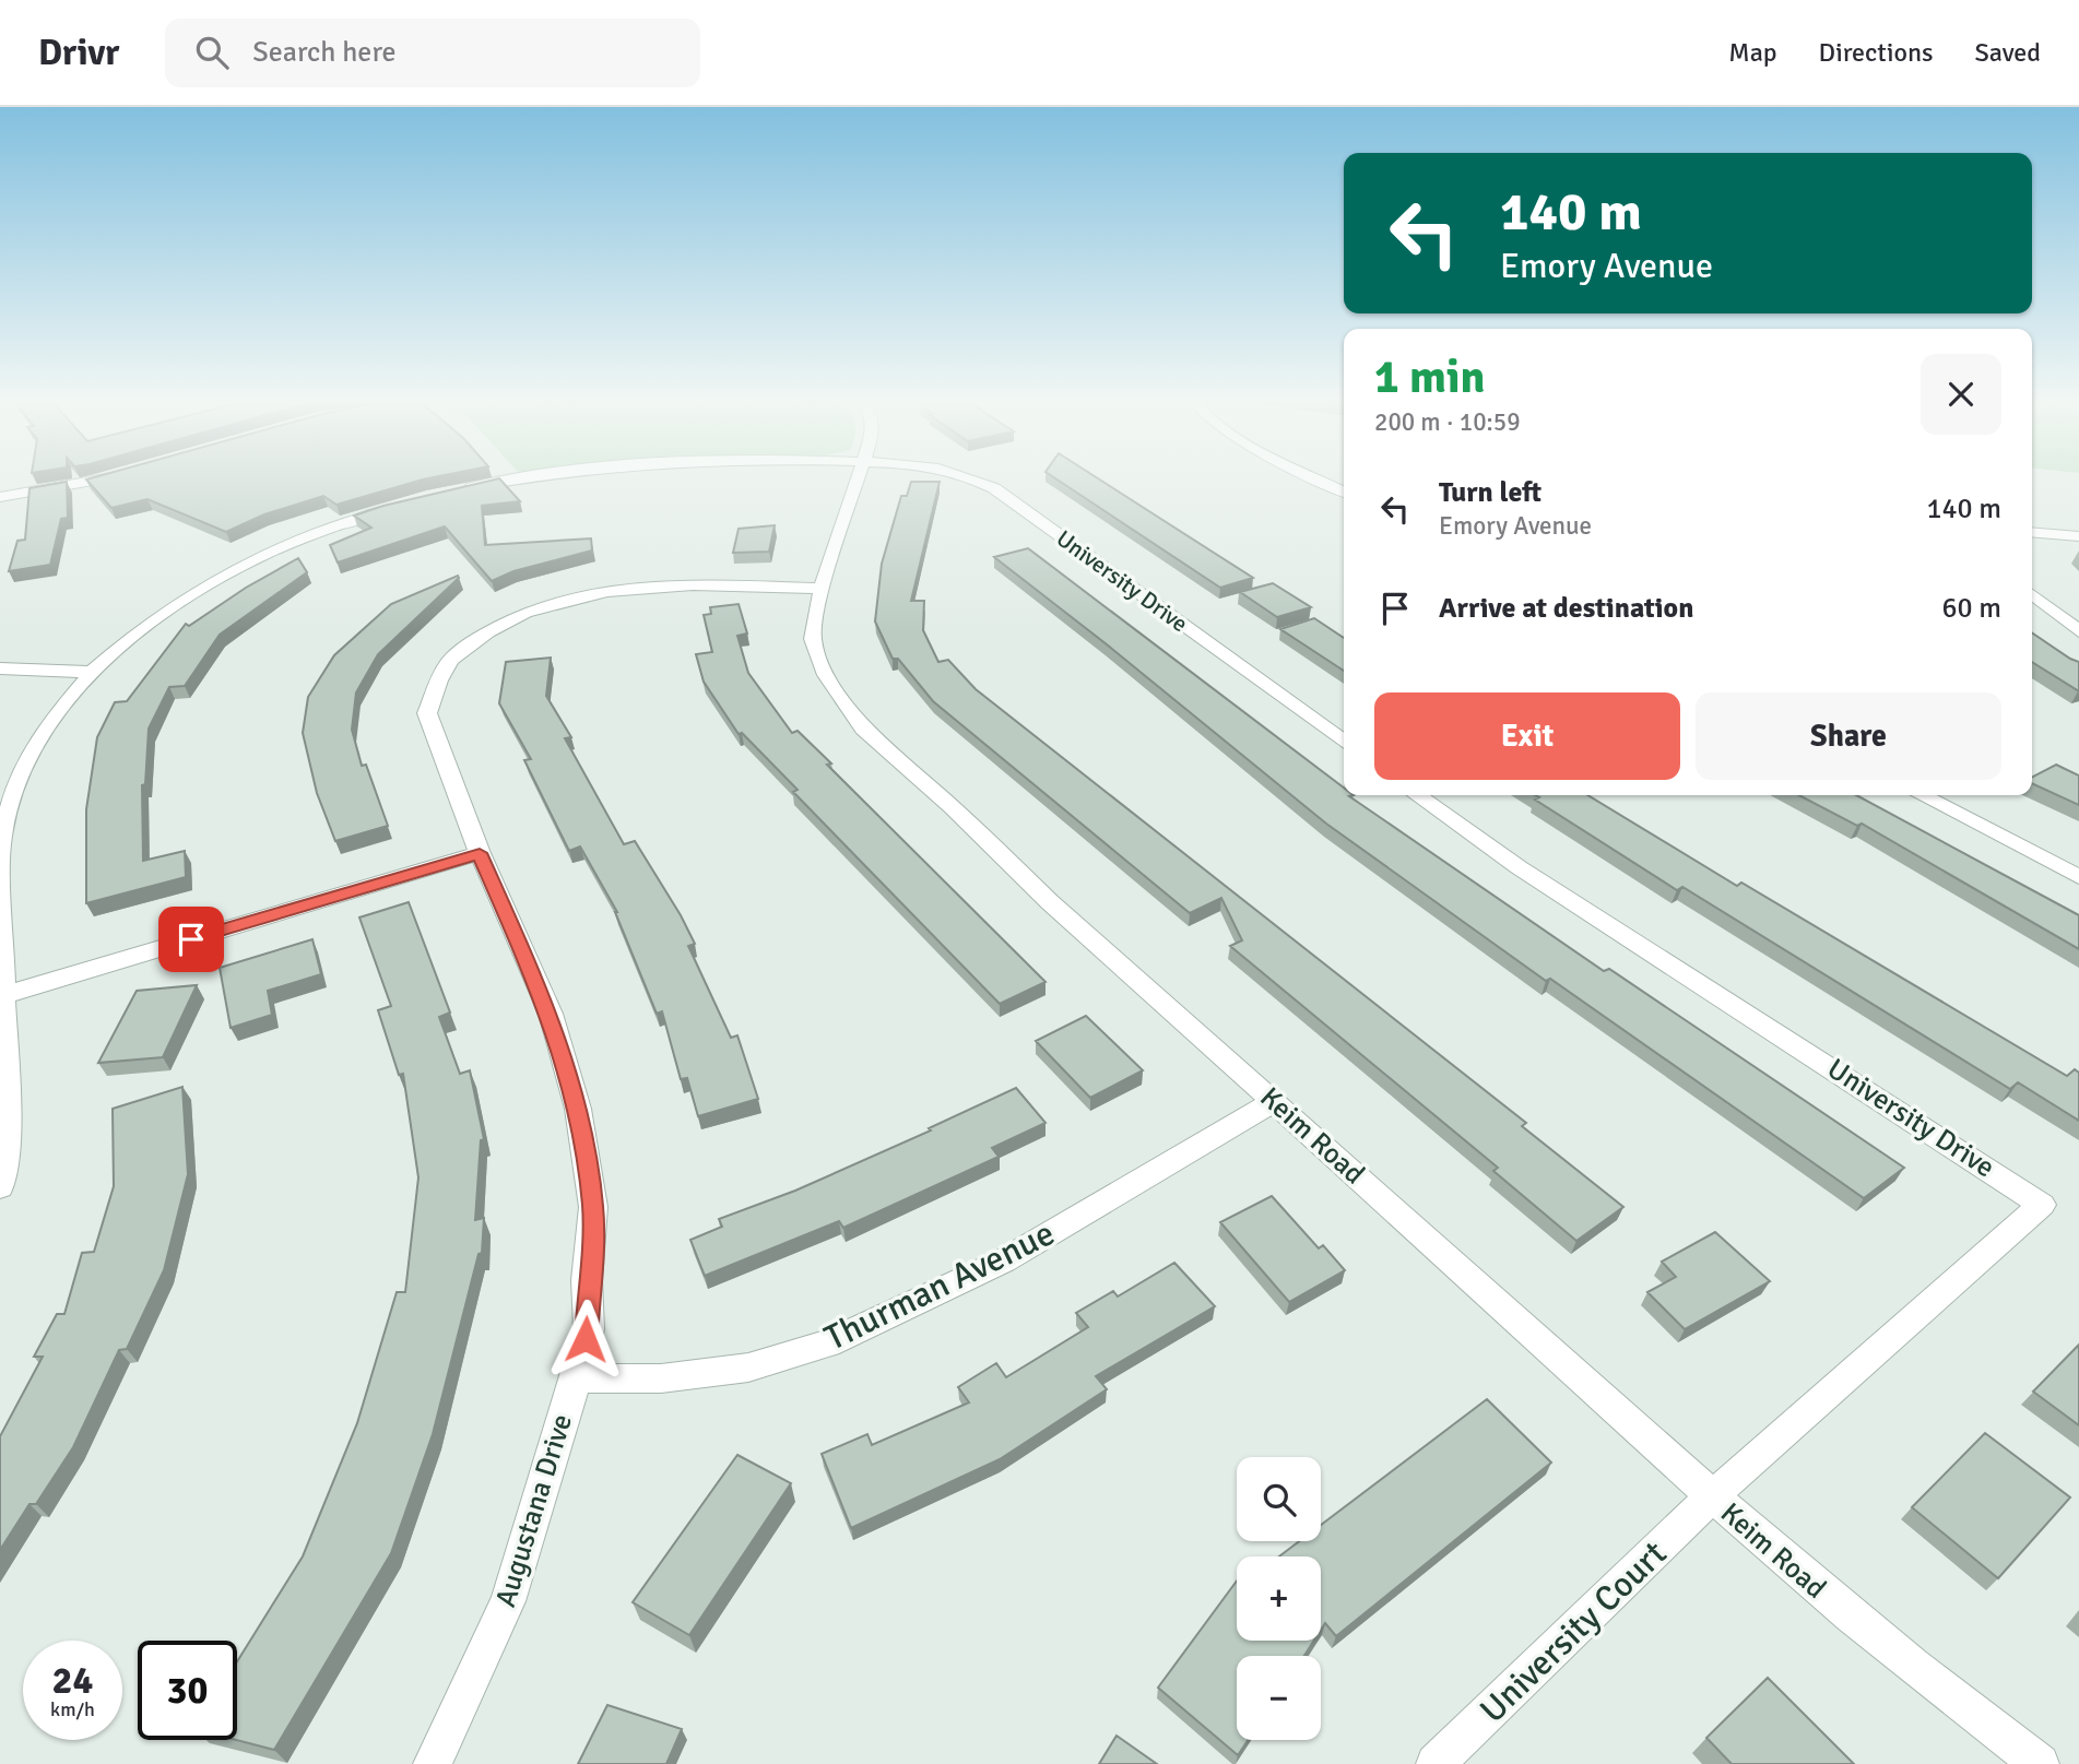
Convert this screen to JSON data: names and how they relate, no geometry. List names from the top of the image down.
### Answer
{
  "streets": {
    "street": [
      "University Drive",
      "Keim Road",
      "Thurman Avenue",
      "Augustana Drive",
      "University Court"
    ]
  },
  "crossings": [
    ["University Drive", "Keim Road"],
    ["University Drive", "University Court"],
    ["Keim Road", "Thurman Avenue"],
    ["Keim Road", "Augustana Drive"],
    ["Keim Road", "University Court"],
    ["Thurman Avenue", "Augustana Drive"]
  ],
  "page": {
    "header": "Drivr",
    "search": "Search here",
    "nav": ["Map", "Directions", "Saved"],
    "turn": ["140 m", "Emory Avenue"],
    "heading": ["1 min", "200 m · 10:59"],
    "list": [
      {
        "name": "Turn left",
        "note": "Emory Avenue",
        "value": "140 m"
      },
      {
        "name": "Arrive at destination",
        "value": "60 m"
      }
    ],
    "buttons": ["Exit", "Share"],
    "map_buttons": ["+", "−"],
    "speed": "24 km/h",
    "limit": "30"
  }
}
